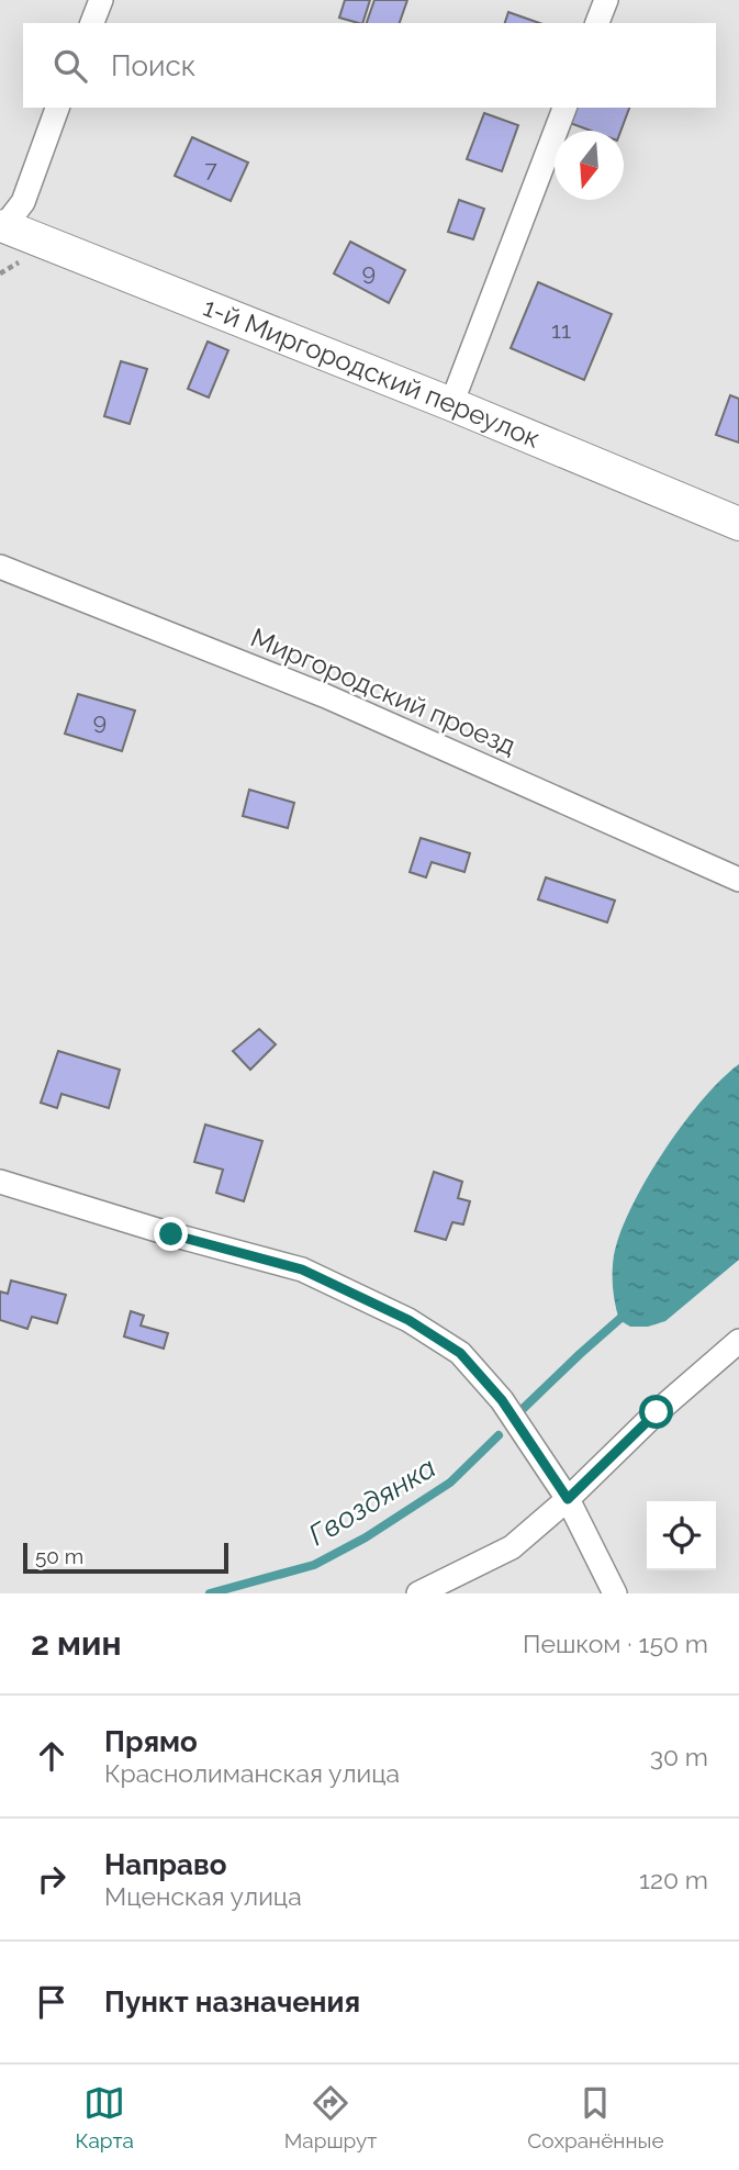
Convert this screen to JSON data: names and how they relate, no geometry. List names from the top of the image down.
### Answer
{
  "streets": {
    "street": ["1-й Миргородский переулок", "Миргородский проезд"]
  },
  "water": ["Гвоздянка"],
  "house_numbers": [
    "7",
    "9",
    "11",
    "9"
  ],
  "scale_bar": "50 m",
  "north": "bottom",
  "page": {
    "search": "Поиск",
    "scale": "50 m",
    "heading": ["2 мин", "Пешком · 150 m"],
    "list": [
      ["Прямо", "Краснолиманская улица", "30 m"],
      ["Направо", "Мценская улица", "120 m"],
      "Пункт назначения"
    ],
    "nav": ["Карта", "Маршрут", "Сохранённые"]
  }
}
